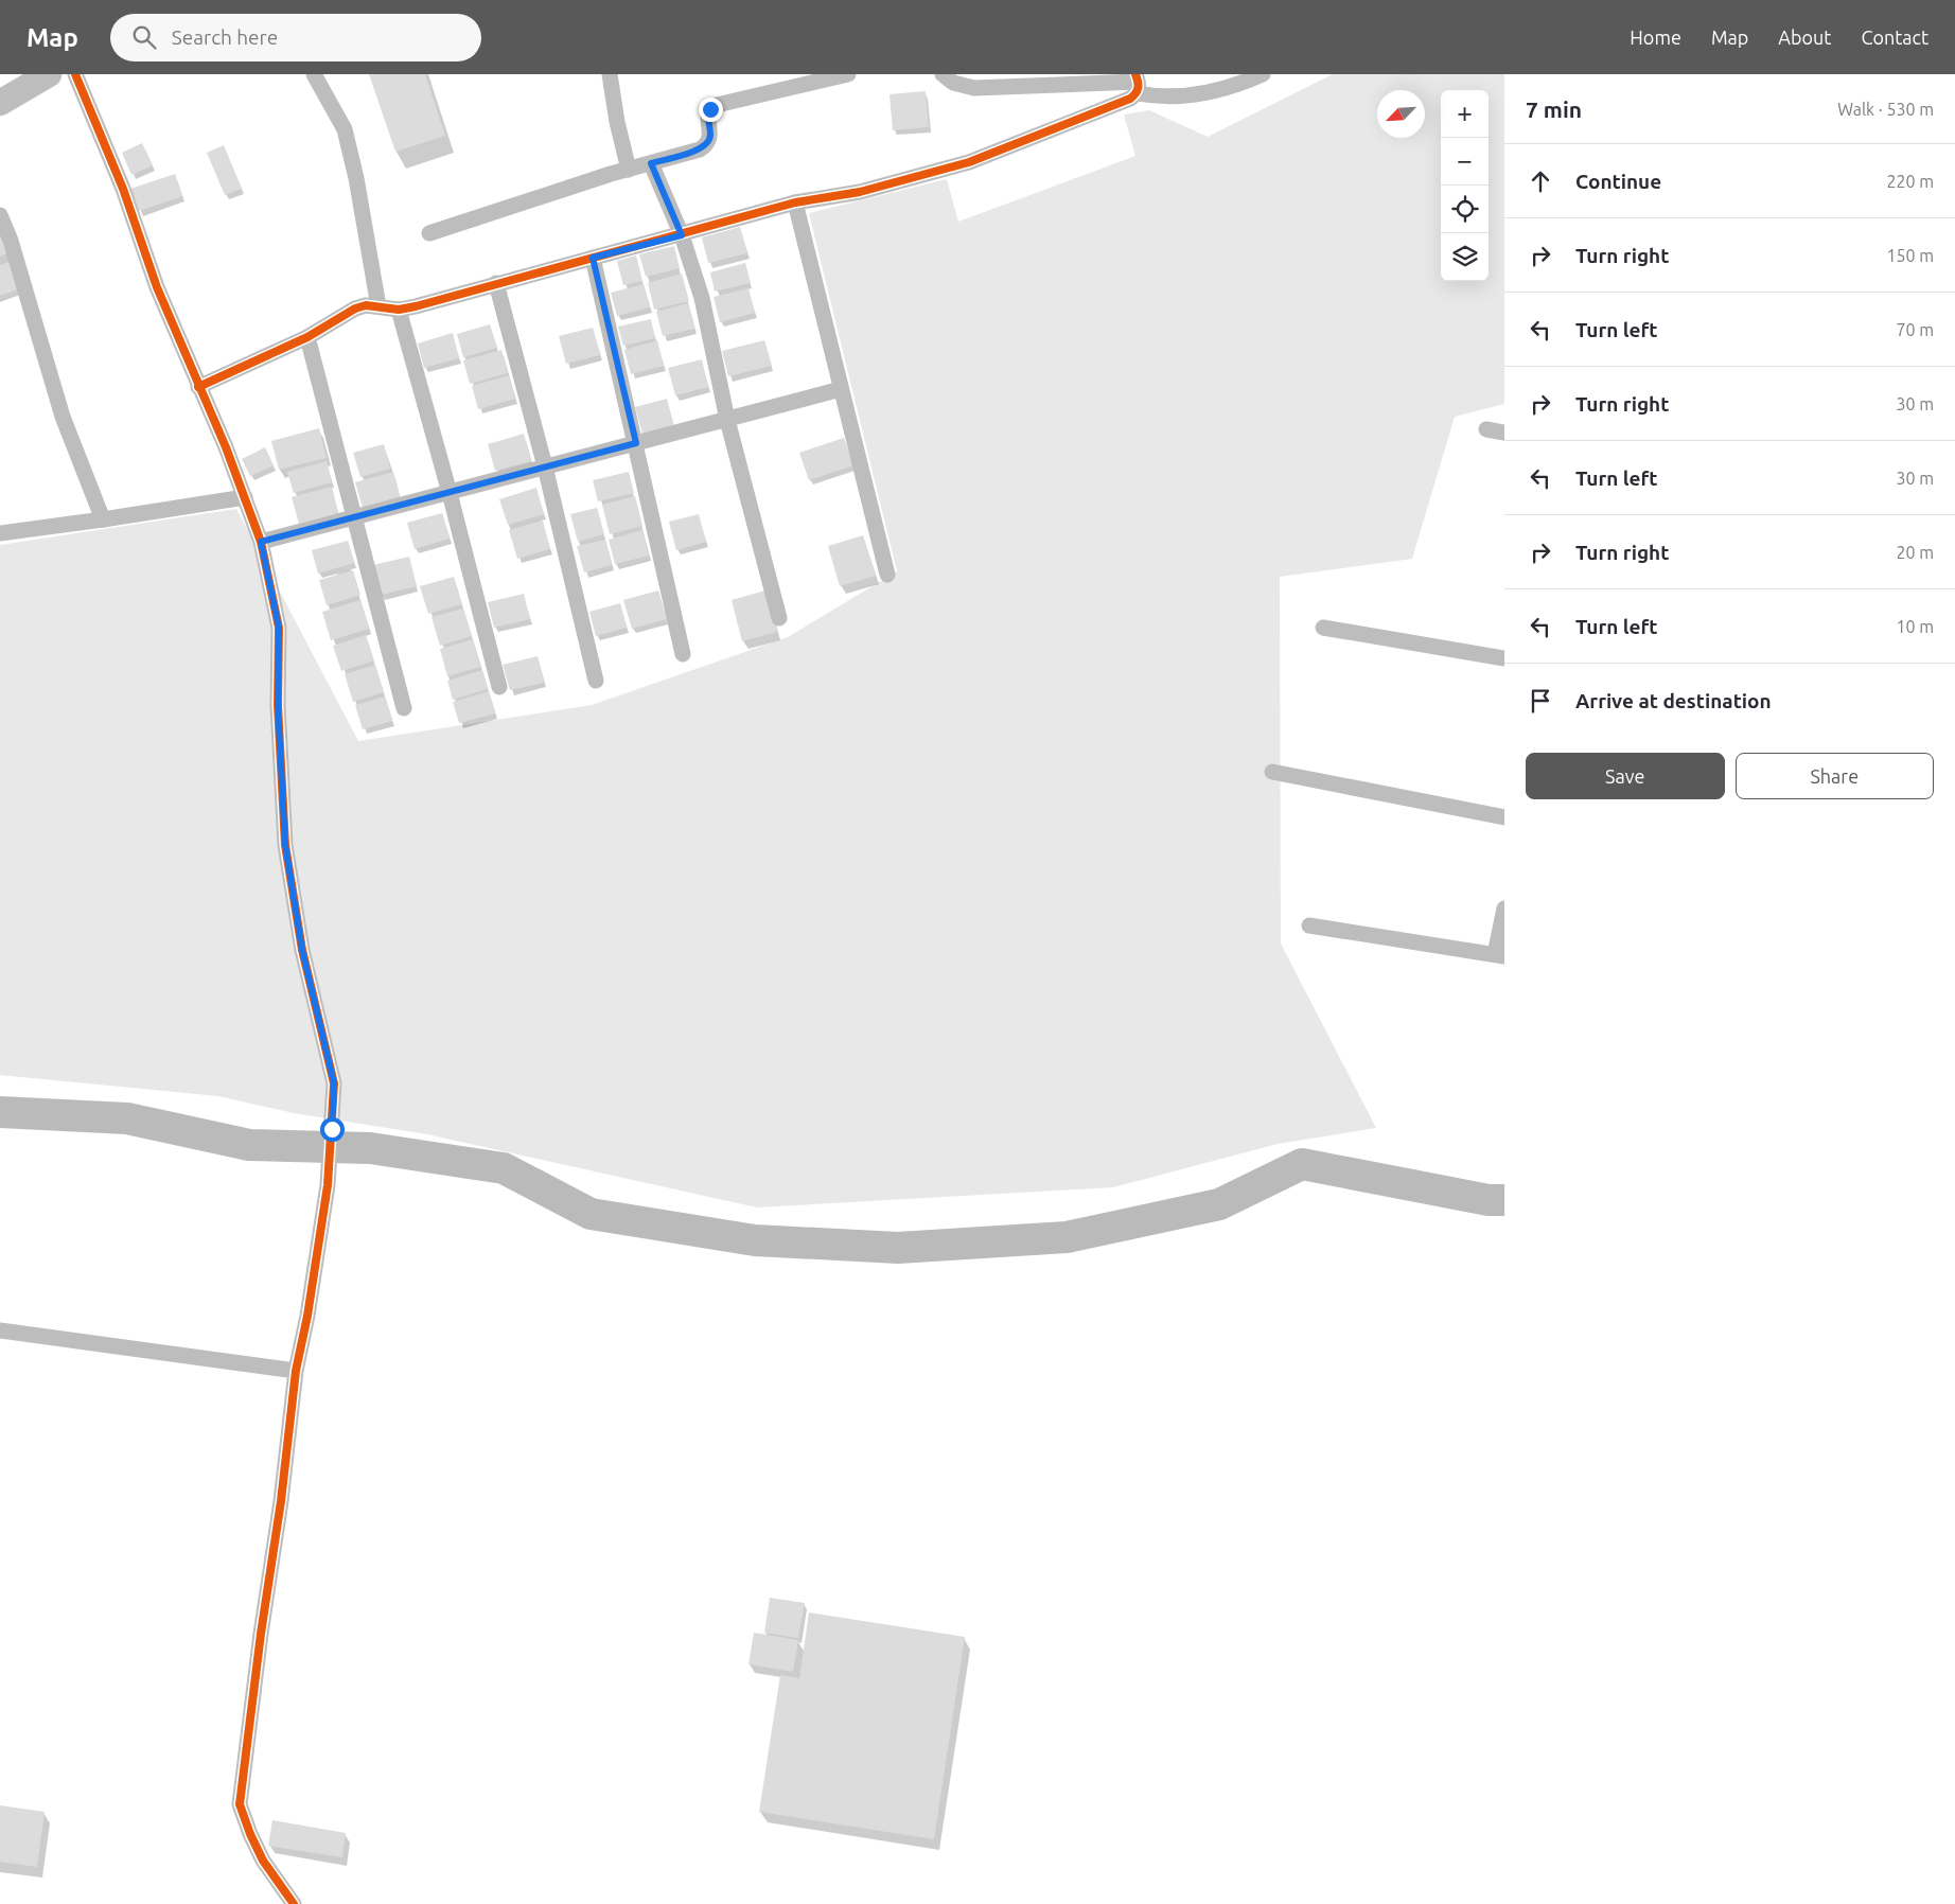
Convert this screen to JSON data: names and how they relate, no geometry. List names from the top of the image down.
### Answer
{
  "north": "bottom left",
  "page": {
    "header": "Map",
    "search": "Search here",
    "nav": [
      "Home",
      "Map",
      "About",
      "Contact"
    ],
    "heading": ["7 min", "Walk · 530 m"],
    "map_buttons": ["+", "−"],
    "list": [
      ["Continue", "220 m"],
      ["Turn right", "150 m"],
      ["Turn left", "70 m"],
      ["Turn right", "30 m"],
      ["Turn left", "30 m"],
      ["Turn right", "20 m"],
      ["Turn left", "10 m"],
      "Arrive at destination"
    ],
    "buttons": ["Save", "Share"]
  }
}
